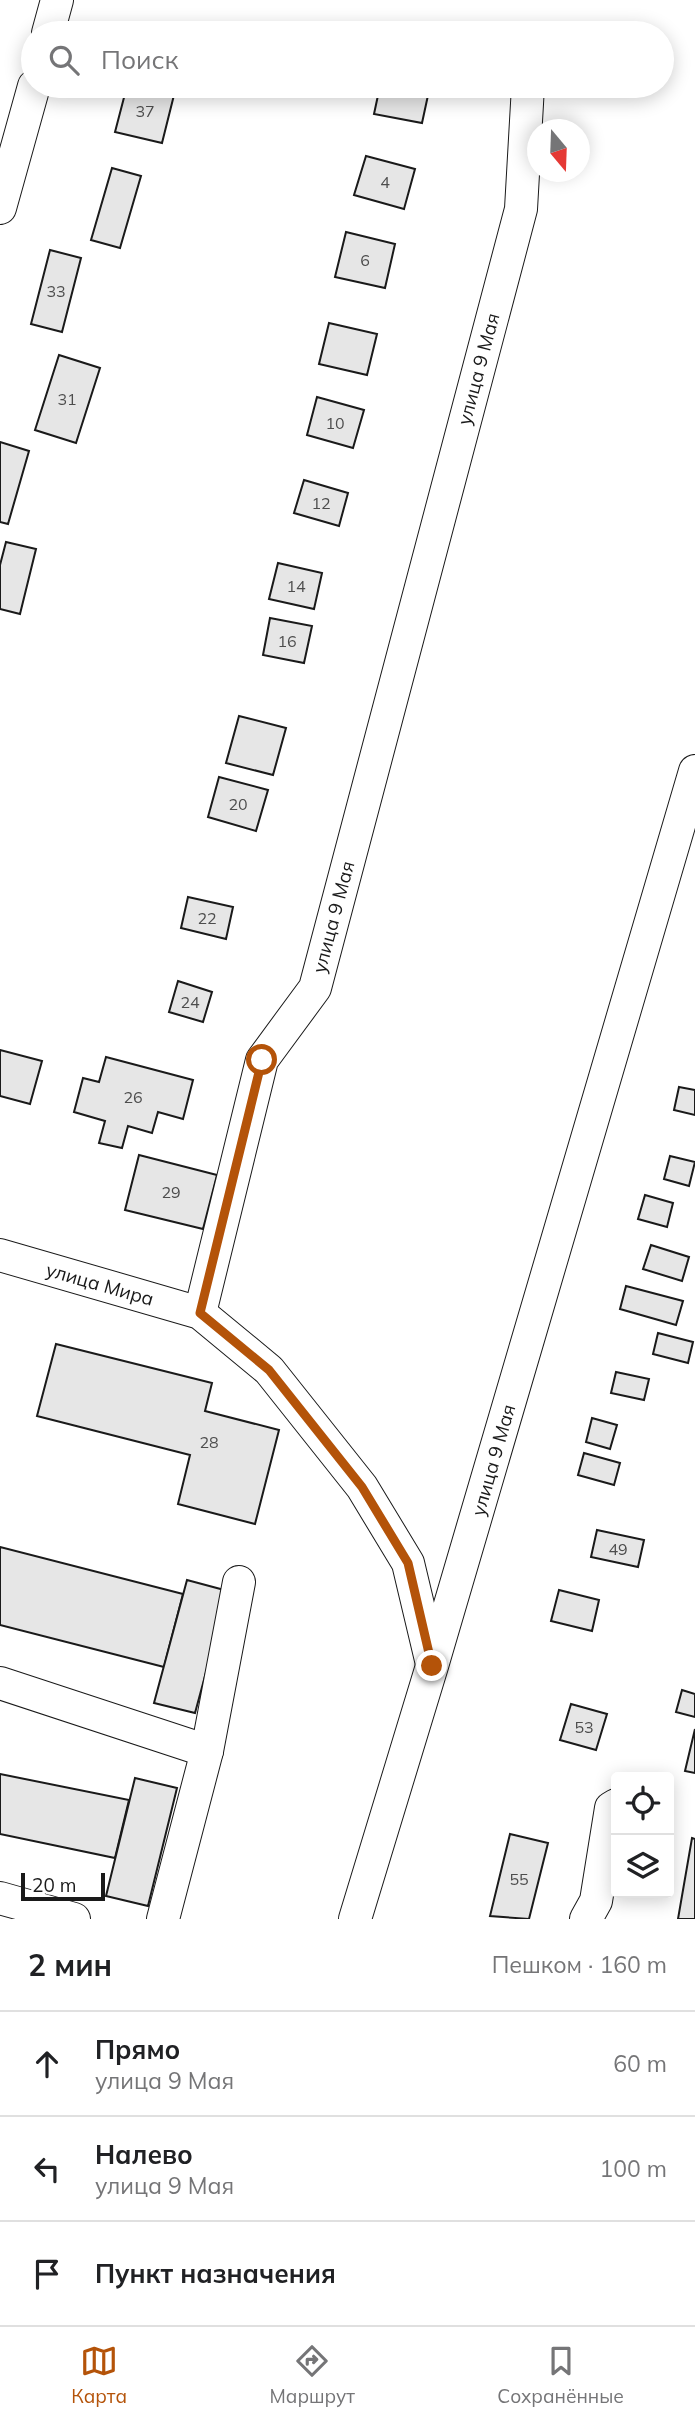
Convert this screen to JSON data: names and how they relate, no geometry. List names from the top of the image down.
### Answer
{
  "streets": {
    "street": ["улица 9 Мая", "улица Мира"]
  },
  "crossings": [
    ["улица 9 Мая", "улица Мира"]
  ],
  "house_numbers": [
    "37",
    "4",
    "6",
    "33",
    "31",
    "10",
    "12",
    "14",
    "16",
    "20",
    "22",
    "24",
    "26",
    "29",
    "28",
    "49",
    "53",
    "55"
  ],
  "scale_bar": "20 m",
  "north": "bottom",
  "page": {
    "search": "Поиск",
    "scale": "20 m",
    "heading": ["2 мин", "Пешком · 160 m"],
    "list": [
      ["Прямо", "улица 9 Мая", "60 m"],
      ["Налево", "улица 9 Мая", "100 m"],
      "Пункт назначения"
    ],
    "nav": ["Карта", "Маршрут", "Сохранённые"]
  }
}
